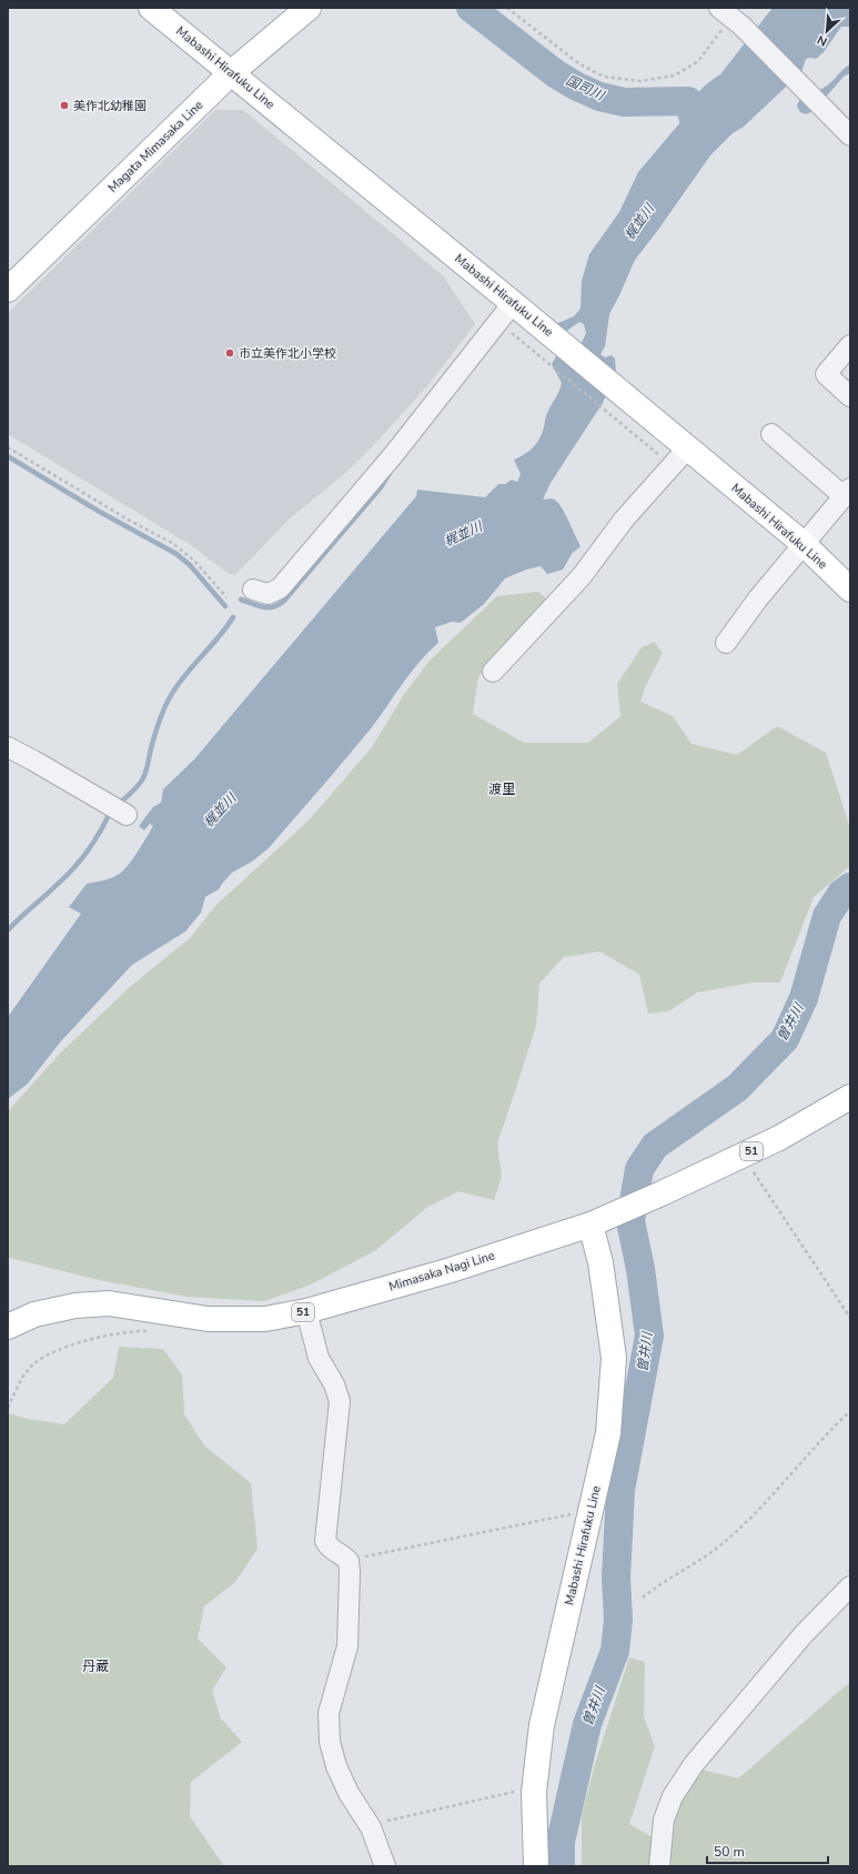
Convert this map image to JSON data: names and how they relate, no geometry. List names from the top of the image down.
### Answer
{
  "streets": {
    "main road": [
      "Mabashi Hirafuku Line",
      "Magata Mimasaka Line",
      "51",
      "Mimasaka Nagi Line"
    ]
  },
  "crossings": [
    ["Mabashi Hirafuku Line", "Magata Mimasaka Line"],
    ["Mabashi Hirafuku Line", "Mimasaka Nagi Line"]
  ],
  "districts": ["渡里", "丹蔵"],
  "water": ["国司川", "梶並川", "曽井川"],
  "places": ["美作北幼稚園", "市立美作北小学校"],
  "scale_bar": "50 m",
  "north": "bottom left"
}
